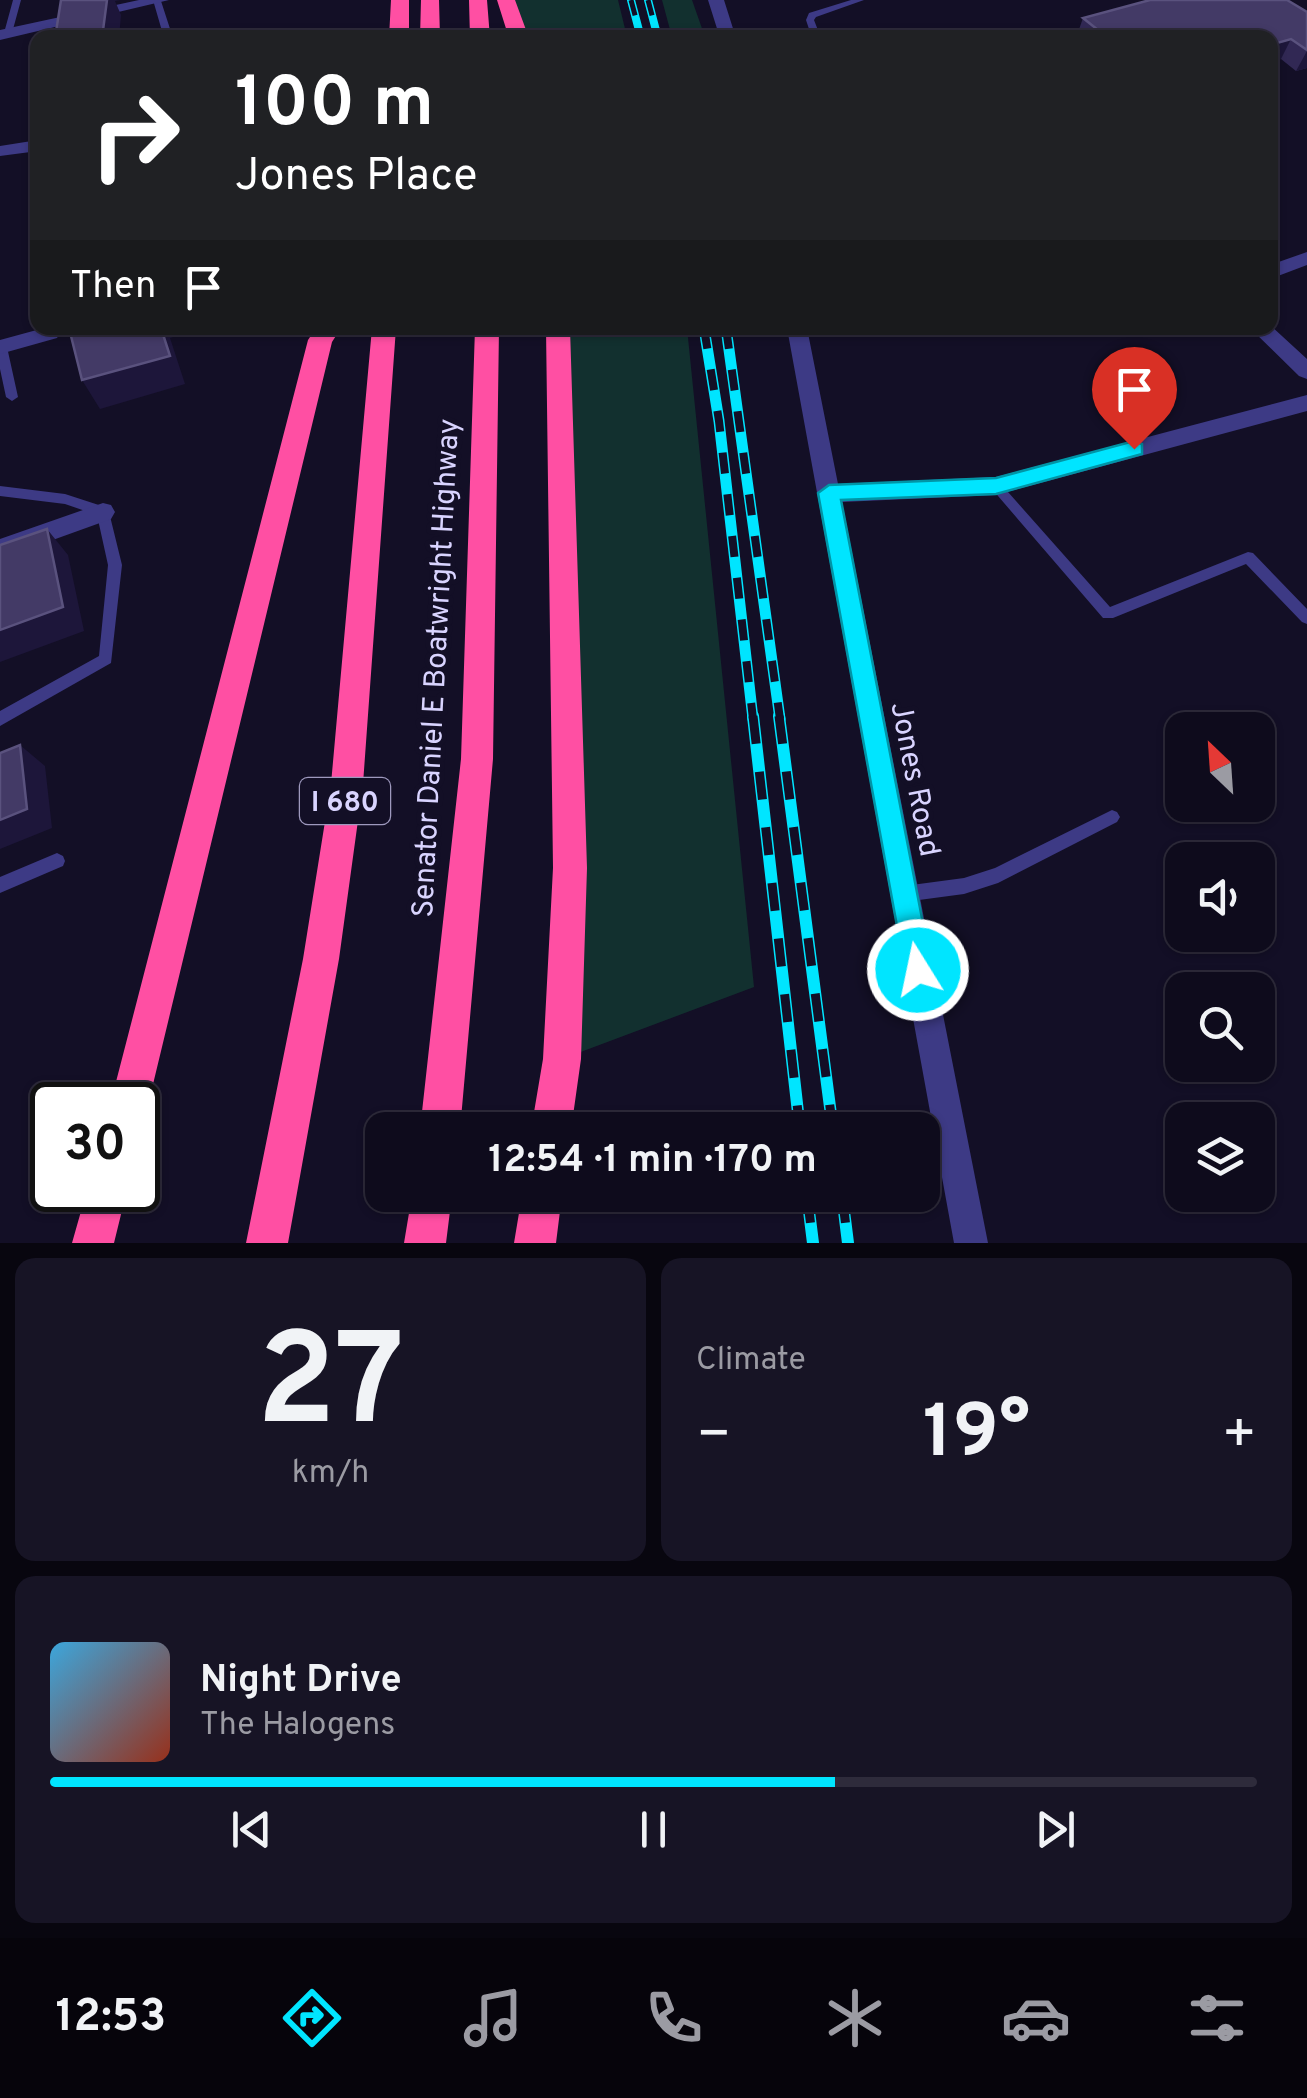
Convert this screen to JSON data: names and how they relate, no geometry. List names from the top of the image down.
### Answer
{
  "streets": {
    "highway": ["Senator Daniel E Boatwright Highway", "I 680"],
    "street": ["Jones Road"]
  },
  "north": "top left",
  "page": {
    "turn": ["100 m", "Jones Place"],
    "then": "Then",
    "limit": "30",
    "trip": "12:54 · 1 min · 170 m",
    "tile": [
      ["27", "km/h"],
      "Climate"
    ],
    "heat": ["−", "19°", "+"],
    "song": ["Night Drive", "The Halogens"],
    "tabs": "12:53"
  }
}
